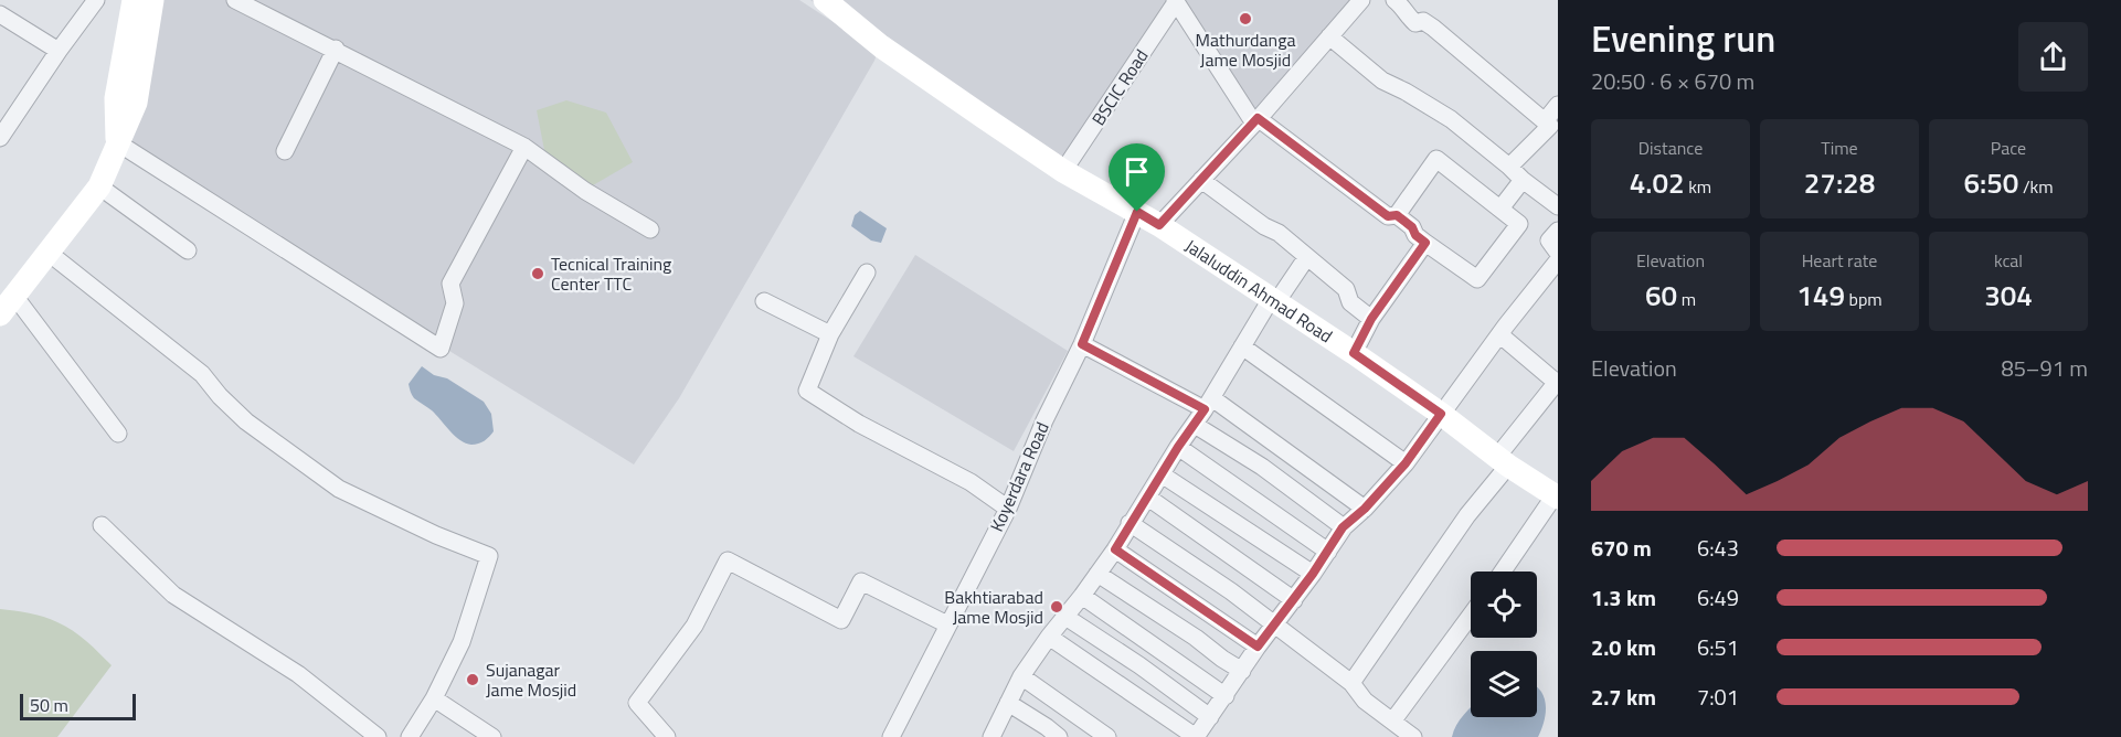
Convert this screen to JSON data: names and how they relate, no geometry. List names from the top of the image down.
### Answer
{
  "streets": {
    "street": ["BSCIC Road", "Jalaluddin Ahmad Road", "Koyerdara Road"]
  },
  "crossings": [
    ["BSCIC Road", "Jalaluddin Ahmad Road"],
    ["Jalaluddin Ahmad Road", "Koyerdara Road"]
  ],
  "places": [
    "Mathurdanga Jame Mosjid",
    "Tecnical Training Center TTC",
    "Bakhtiarabad Jame Mosjid",
    "Sujanagar Jame Mosjid"
  ],
  "scale_bar": "50 m",
  "page": {
    "heading": ["Evening run", "20:50 · 6 × 670 m"],
    "stats": [
      ["Distance", "4.02 km"],
      ["Time", "27:28"],
      ["Pace", "6:50 /km"],
      ["Elevation", "60 m"],
      ["Heart rate", "149 bpm"],
      ["kcal", "304"]
    ],
    "chart": ["Elevation", "85–91 m"],
    "list": [
      {
        "name": "670 m",
        "note": "6:43"
      },
      {
        "name": "1.3 km",
        "note": "6:49"
      },
      {
        "name": "2.0 km",
        "note": "6:51"
      },
      {
        "name": "2.7 km",
        "note": "7:01"
      }
    ],
    "scale": "50 m"
  }
}
